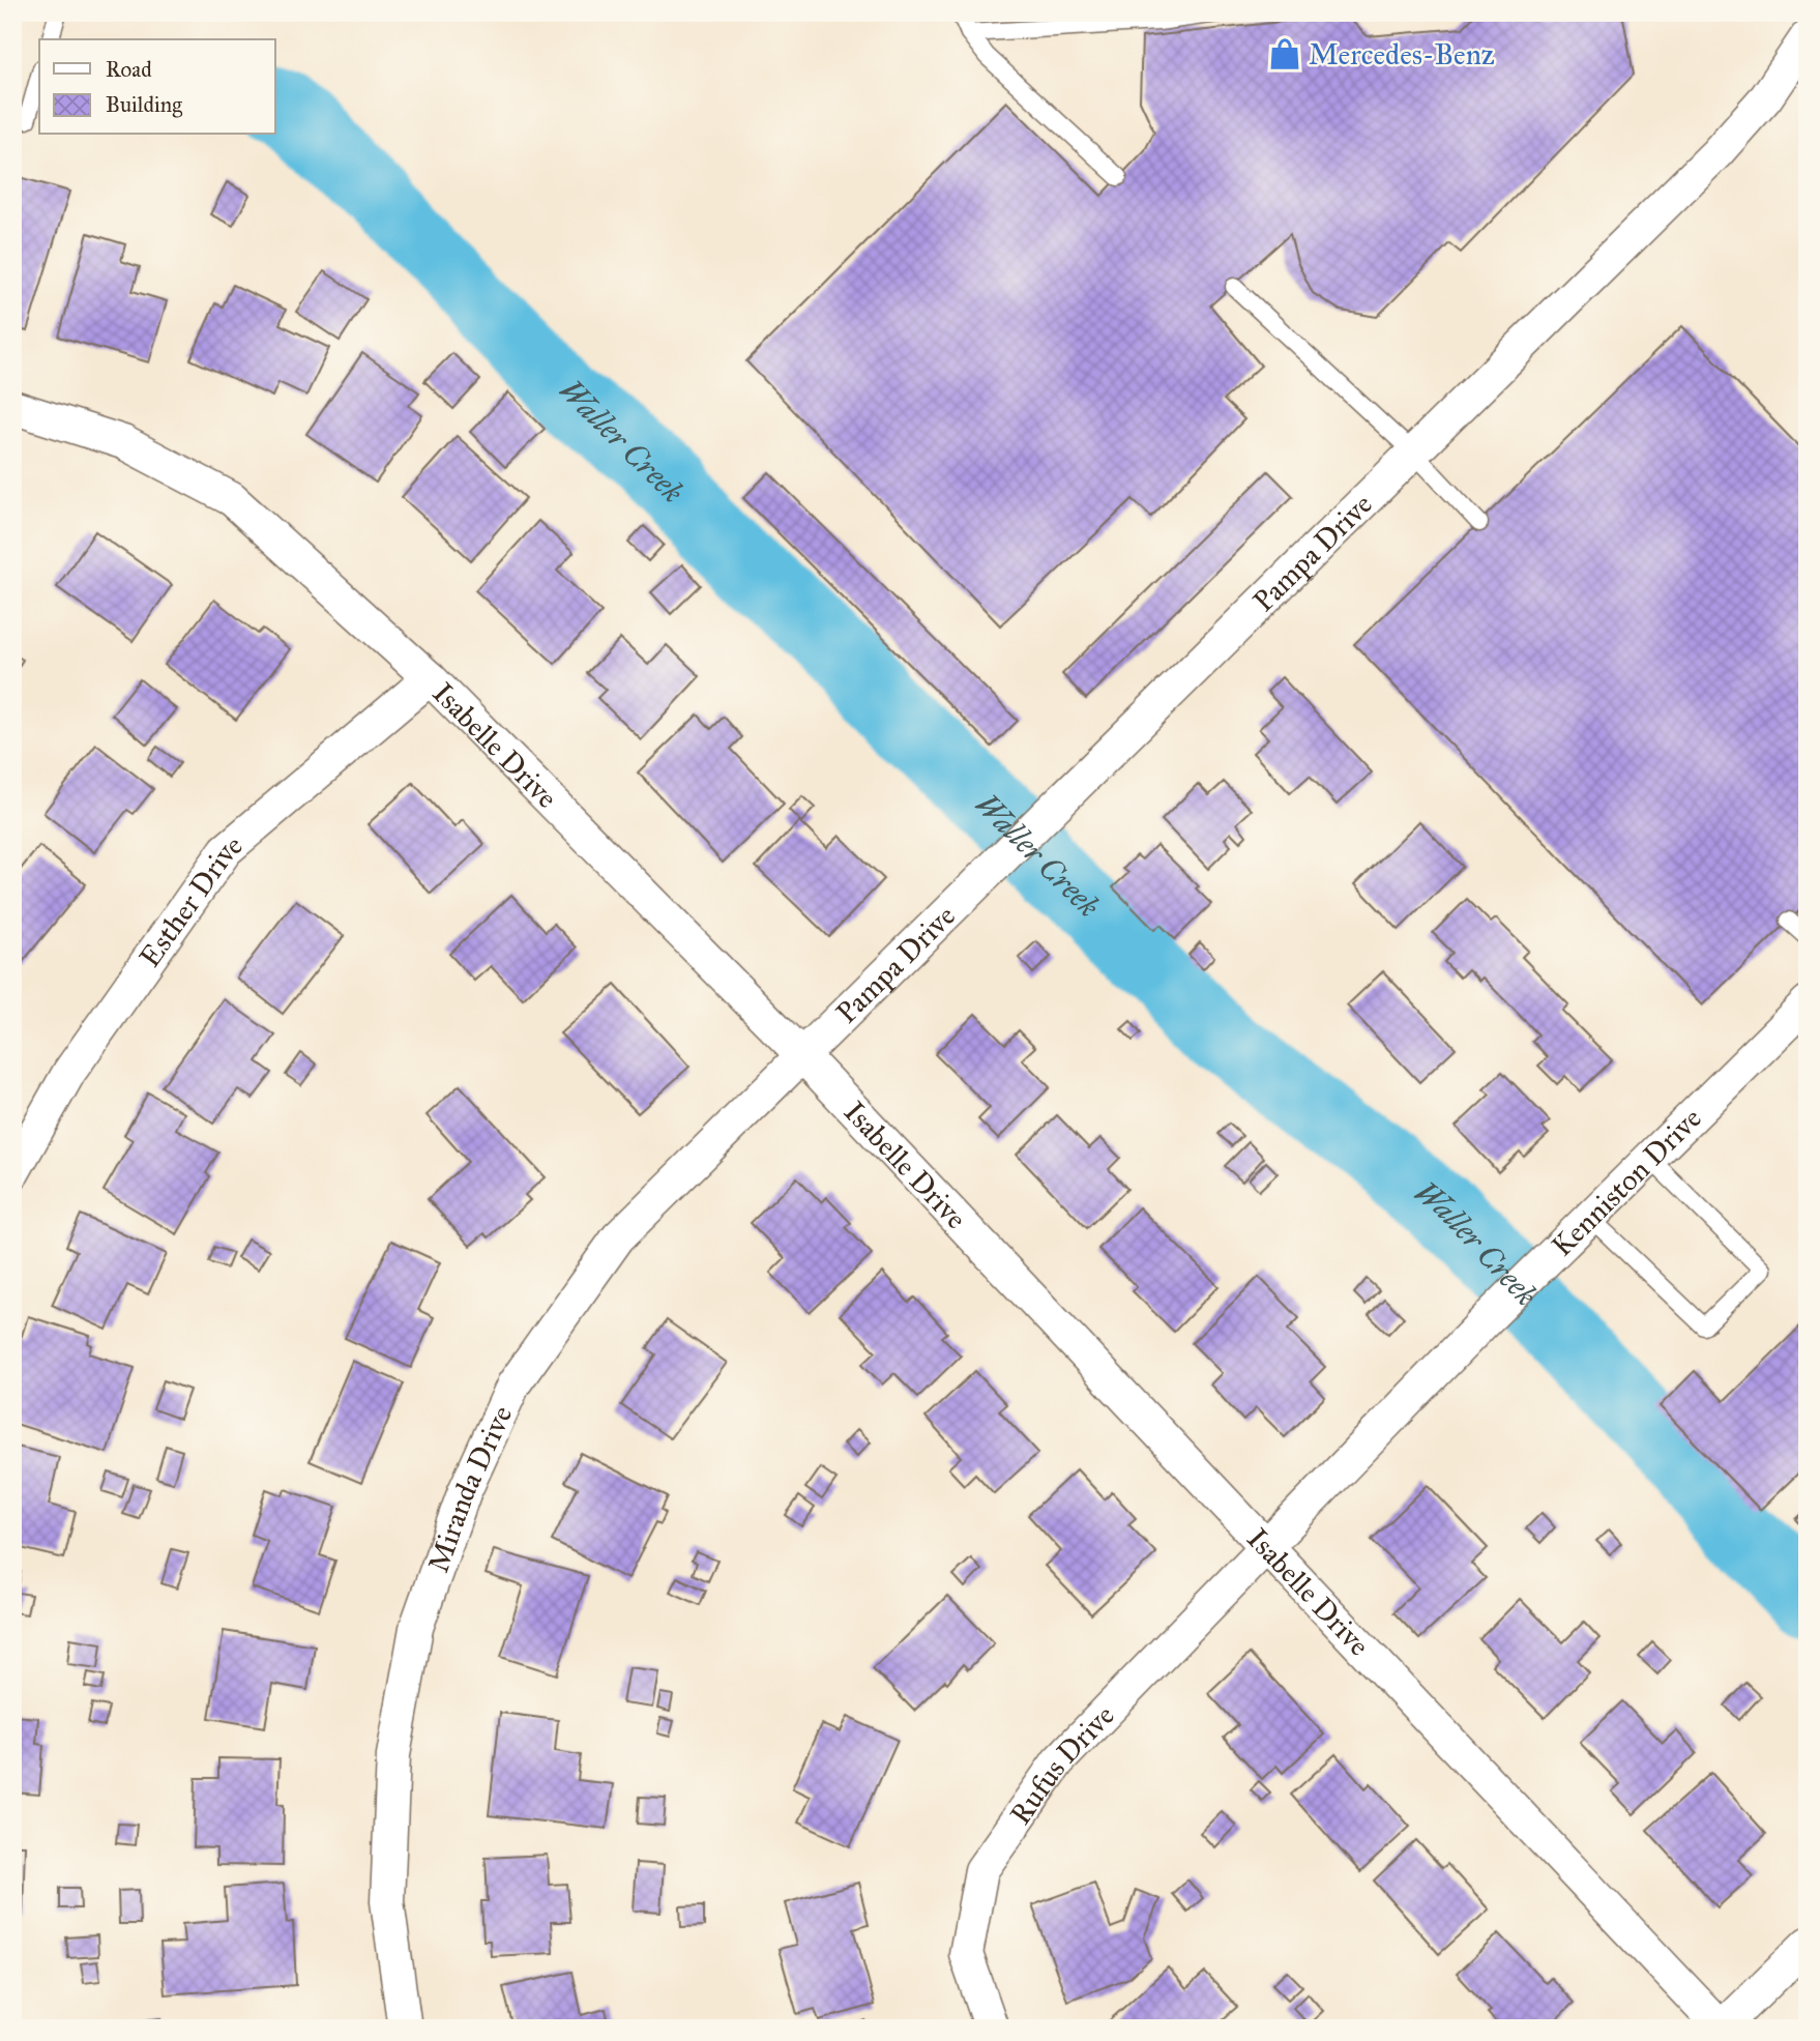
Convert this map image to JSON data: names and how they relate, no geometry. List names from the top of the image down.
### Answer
{
  "streets": {
    "street": [
      "Pampa Drive",
      "Isabelle Drive",
      "Esther Drive",
      "Kenniston Drive",
      "Miranda Drive",
      "Rufus Drive"
    ]
  },
  "crossings": [
    ["Pampa Drive", "Isabelle Drive"],
    ["Pampa Drive", "Miranda Drive"],
    ["Isabelle Drive", "Esther Drive"],
    ["Isabelle Drive", "Kenniston Drive"],
    ["Isabelle Drive", "Miranda Drive"],
    ["Isabelle Drive", "Rufus Drive"],
    ["Kenniston Drive", "Rufus Drive"]
  ],
  "water": ["Waller Creek"],
  "places": {
    "shop": ["Mercedes-Benz"]
  },
  "legend": ["Road", "Building"]
}
